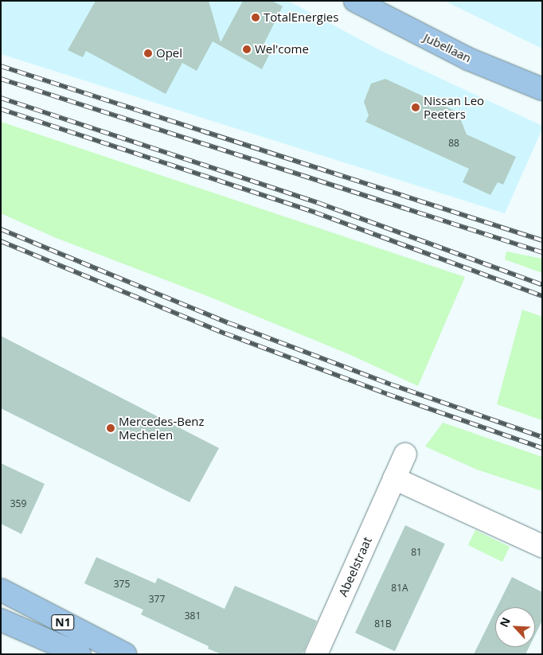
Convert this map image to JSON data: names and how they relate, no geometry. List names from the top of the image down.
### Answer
{
  "streets": {
    "main road": ["Jubellaan", "N1"],
    "street": ["Abeelstraat"]
  },
  "places": [
    "TotalEnergies",
    "Wel'come",
    "Opel",
    "Nissan Leo Peeters",
    "Mercedes-Benz Mechelen"
  ],
  "house_numbers": [
    "88",
    "359",
    "81",
    "375",
    "81A",
    "377",
    "381",
    "81B"
  ],
  "north": "top left"
}
